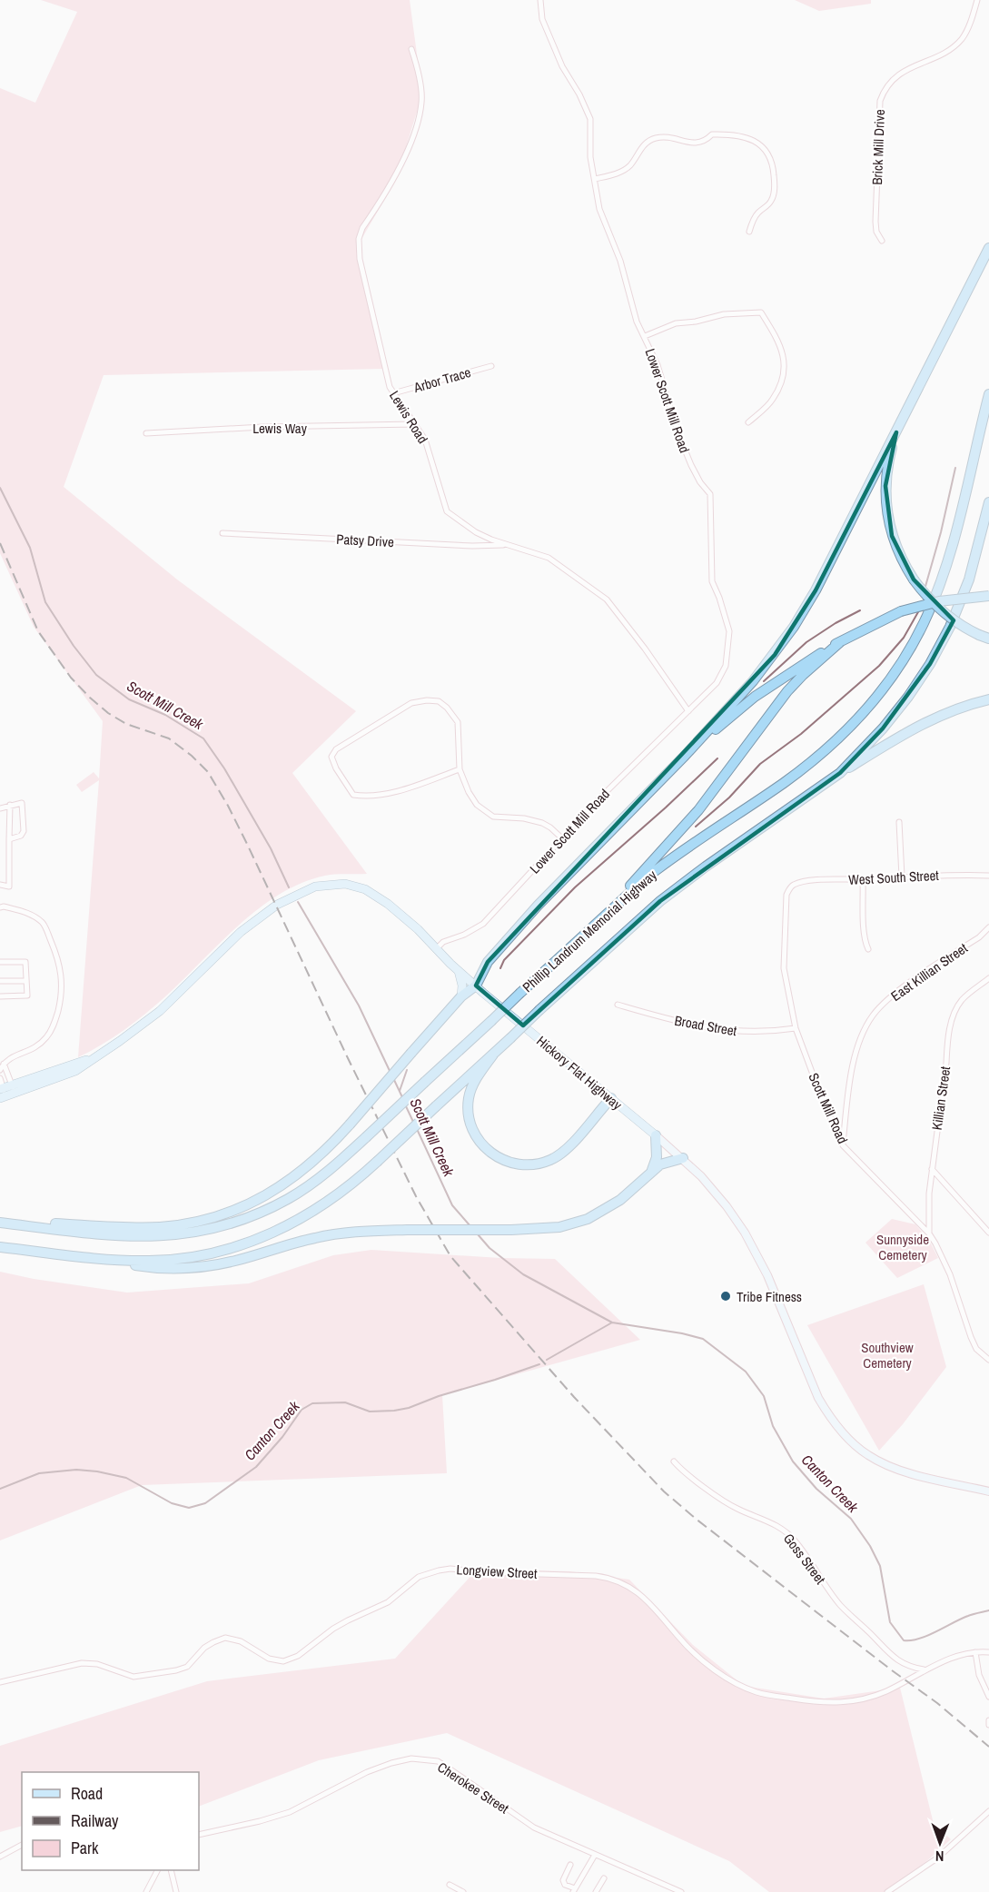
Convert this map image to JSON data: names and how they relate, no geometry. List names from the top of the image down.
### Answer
{
  "streets": {
    "highway": ["Phillip Landrum Memorial Highway"],
    "main road": ["Hickory Flat Highway"],
    "street": [
      "Brick Mill Drive",
      "Arbor Trace",
      "Lower Scott Mill Road",
      "Lewis Road",
      "Lewis Way",
      "Patsy Drive",
      "West South Street",
      "East Killian Street",
      "Broad Street",
      "Killian Street",
      "Scott Mill Road",
      "Goss Street",
      "Longview Street",
      "Cherokee Street"
    ]
  },
  "crossings": [
    ["Arbor Trace", "Lewis Road"],
    ["Lower Scott Mill Road", "Lewis Road"],
    ["Lower Scott Mill Road", "Hickory Flat Highway"],
    ["Lewis Road", "Lewis Way"],
    ["Lewis Road", "Patsy Drive"],
    ["West South Street", "Scott Mill Road"],
    ["East Killian Street", "Scott Mill Road"],
    ["Broad Street", "Scott Mill Road"],
    ["Killian Street", "Scott Mill Road"],
    ["Goss Street", "Longview Street"]
  ],
  "water": ["Scott Mill Creek", "Canton Creek"],
  "parks": ["Sunnyside Cemetery", "Southview Cemetery"],
  "places": ["Tribe Fitness"],
  "legend": ["Road", "Railway", "Park"],
  "north": "bottom"
}
